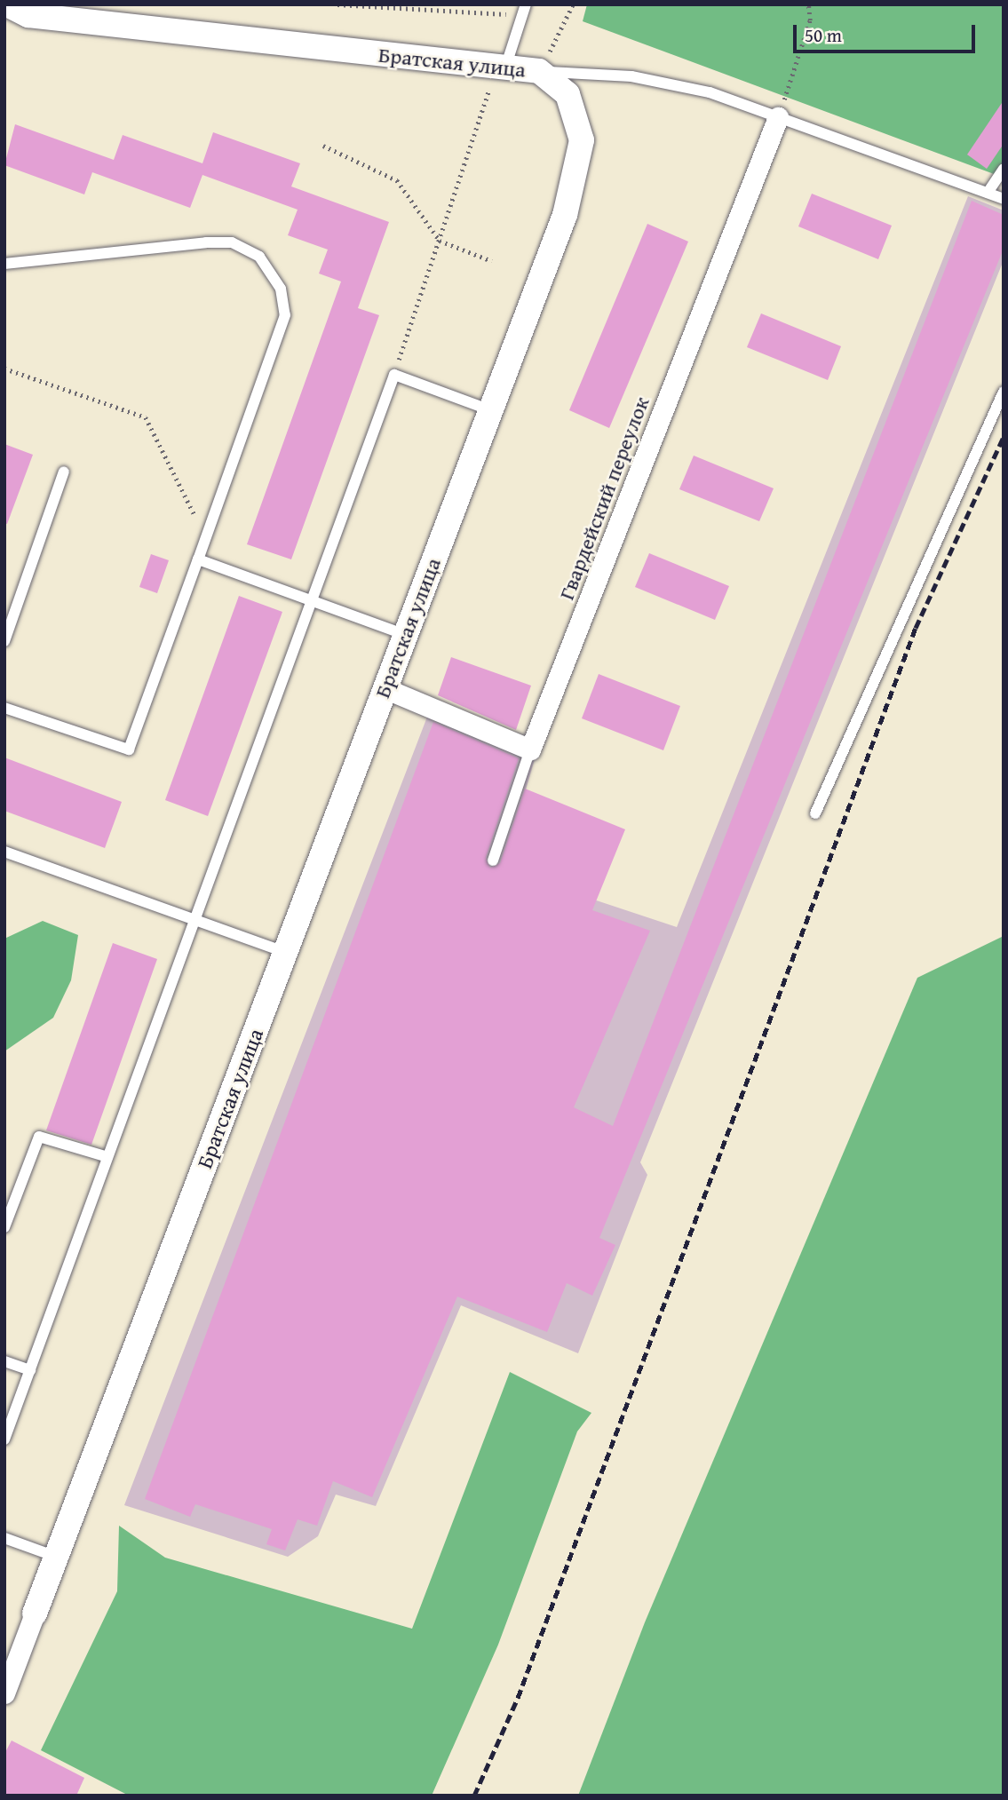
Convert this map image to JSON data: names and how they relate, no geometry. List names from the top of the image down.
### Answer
{
  "streets": {
    "street": ["Братская улица", "Гвардейский переулок"]
  },
  "scale_bar": "50 m"
}
